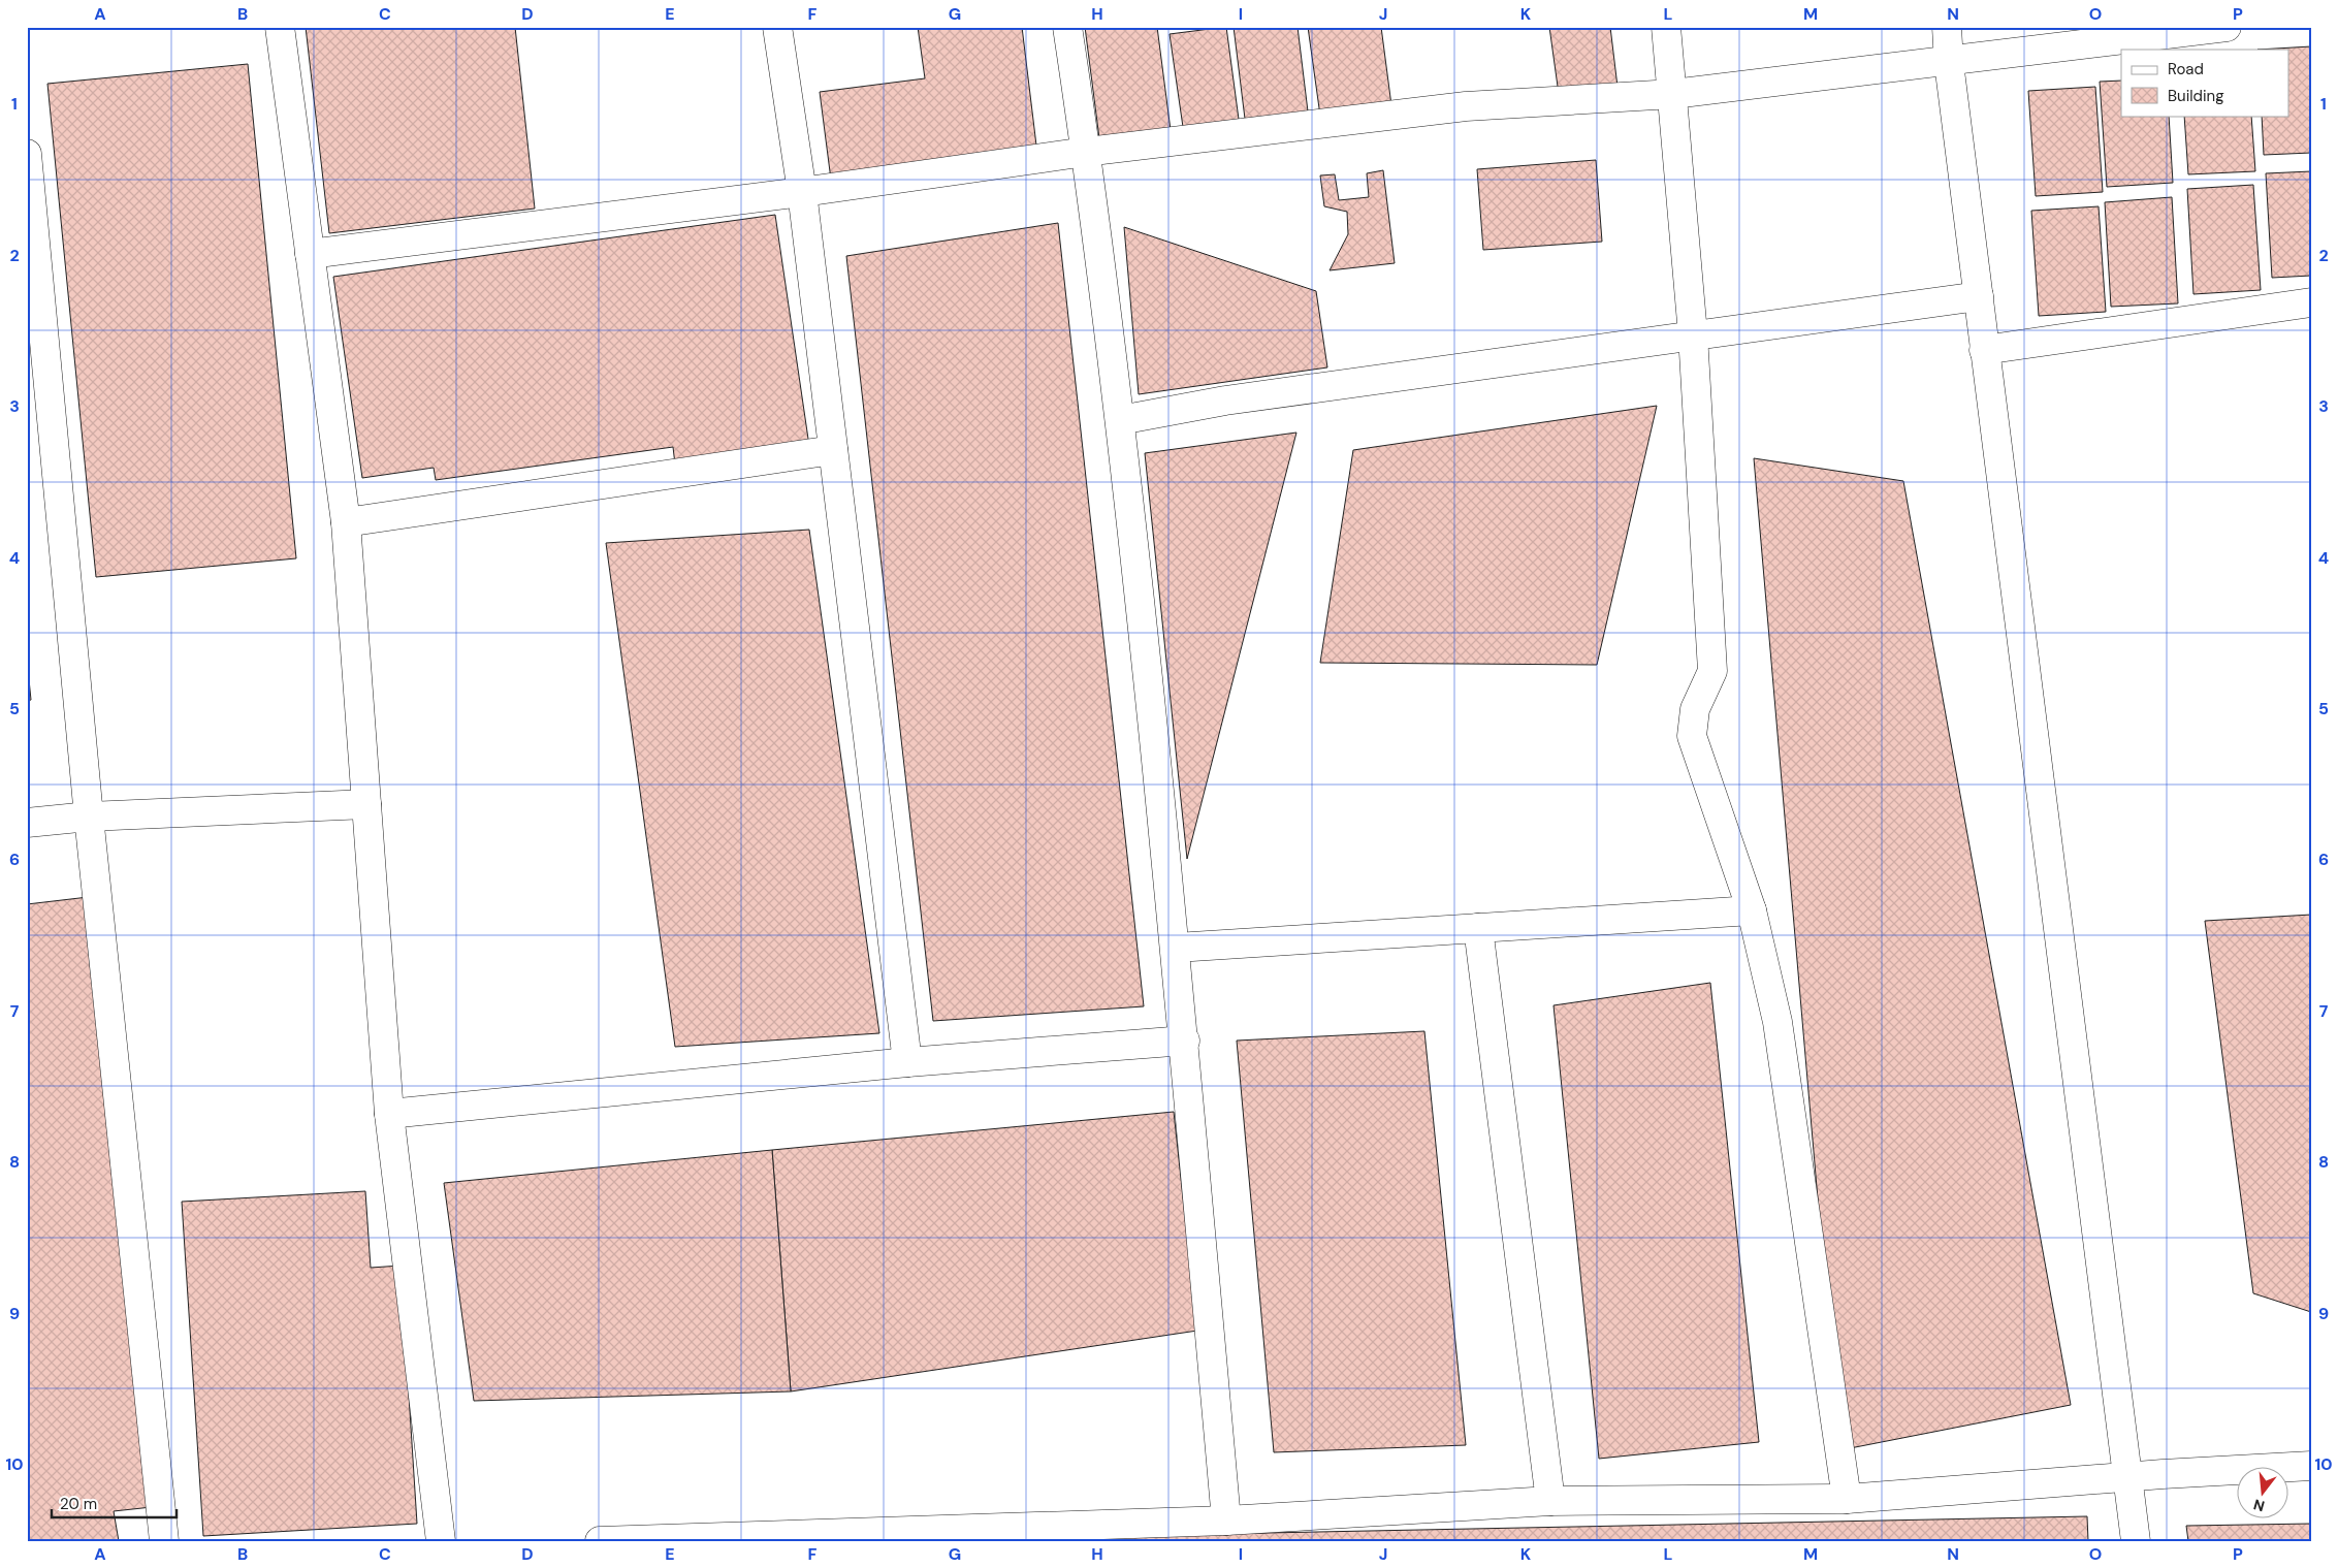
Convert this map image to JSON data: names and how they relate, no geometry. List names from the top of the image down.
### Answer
{
  "legend": ["Road", "Building"],
  "scale_bar": "20 m",
  "north": "bottom",
  "grid": {
    "columns": [
      "A",
      "B",
      "C",
      "D",
      "E",
      "F",
      "G",
      "H",
      "I",
      "J",
      "K",
      "L",
      "M",
      "N",
      "O",
      "P"
    ],
    "rows": [
      "1",
      "2",
      "3",
      "4",
      "5",
      "6",
      "7",
      "8",
      "9",
      "10"
    ]
  }
}
